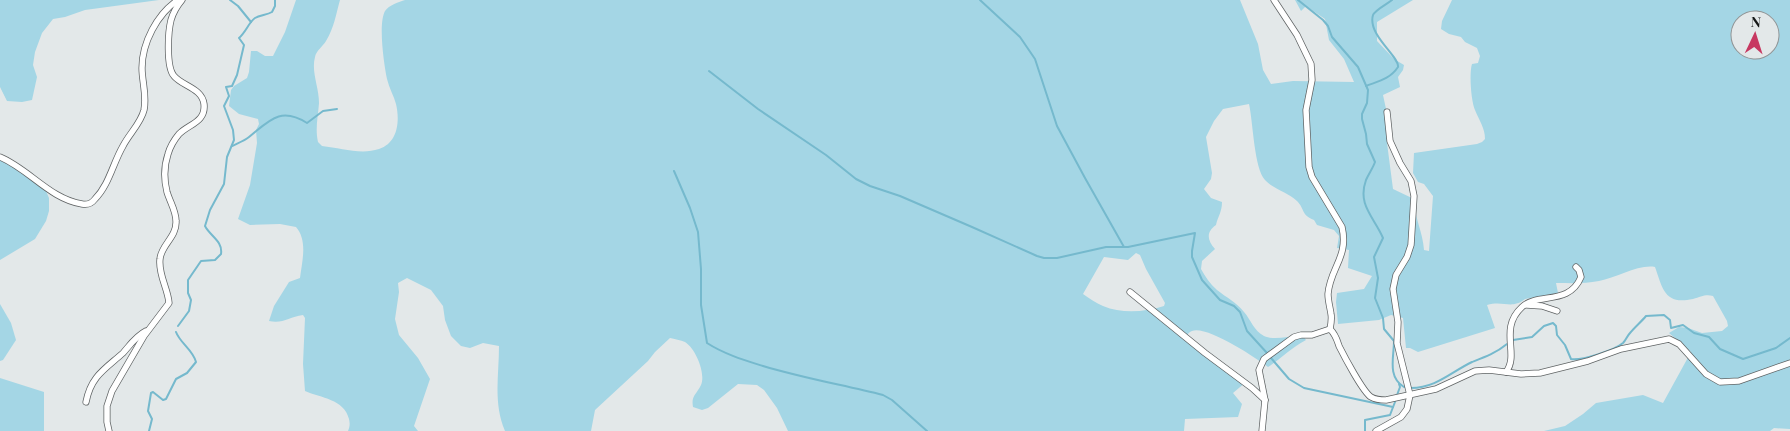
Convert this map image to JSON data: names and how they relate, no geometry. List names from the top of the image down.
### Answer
{
  "north": "top"
}
